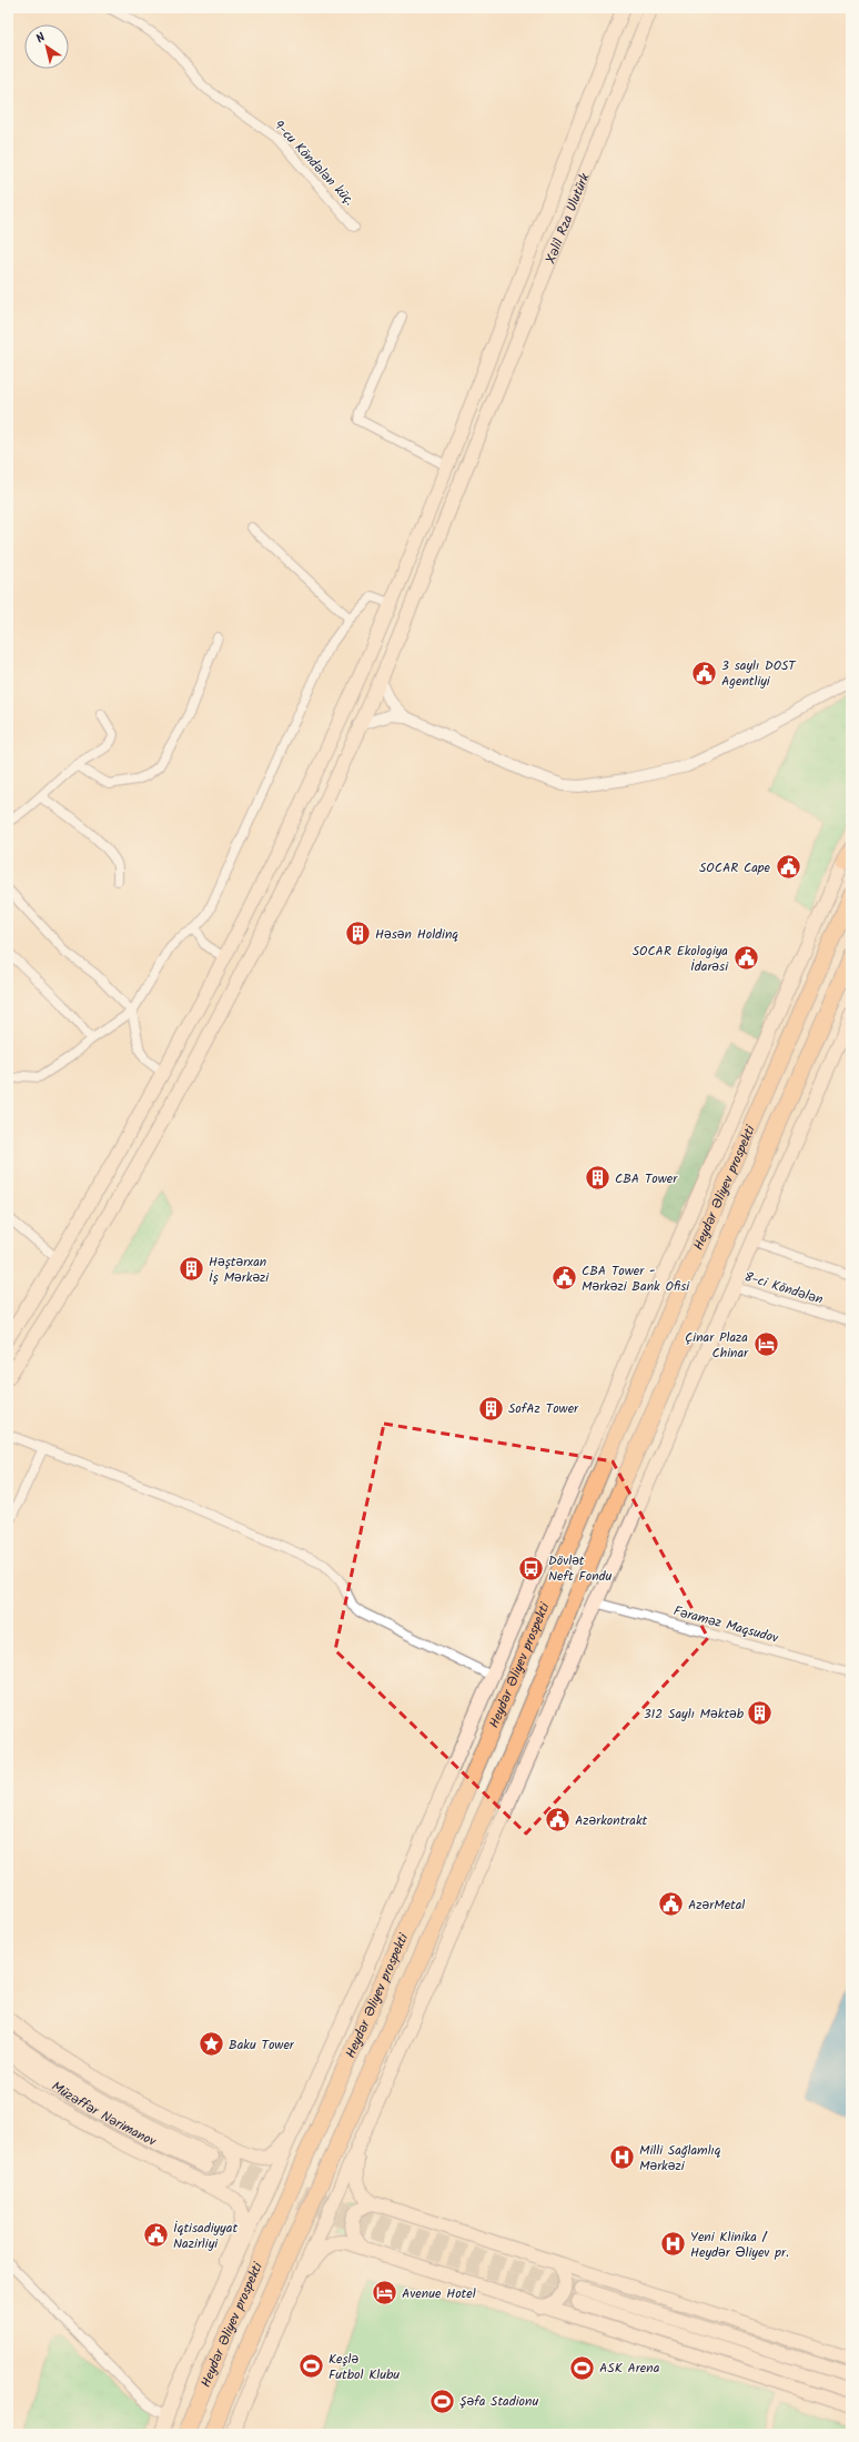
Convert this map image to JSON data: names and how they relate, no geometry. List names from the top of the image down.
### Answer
{
  "streets": {
    "highway": ["Heydər Əliyev prospekti"],
    "main road": ["Xəlil Rza Ulutürk", "Müzəffər Nərimanov"],
    "street": ["9-cu Köndələn küç.", "8-ci Köndələn", "Fəraməz Maqsudov"]
  },
  "places": {
    "public building": [
      "3 saylı DOST Agentliyi",
      "SOCAR Cape",
      "SOCAR Ekologiya İdarəsi",
      "CBA Tower - Mərkəzi Bank Ofisi",
      "Azərkontrakt",
      "AzərMetal",
      "İqtisadiyyat Nazirliyi"
    ],
    "building": [
      "Həsən Holdinq",
      "CBA Tower",
      "Həştərxan İş Mərkəzi",
      "SofAz Tower",
      "312 Saylı Məktəb"
    ],
    "hotel": ["Çinar Plaza Chinar", "Avenue Hotel"],
    "bus stop": ["Dövlət Neft Fondu"],
    "place": ["Baku Tower"],
    "hospital": ["Milli Sağlamlıq Mərkəzi", "Yeni Klinika / Heydər Əliyev pr."],
    "sports": ["Keşlə Futbol Klubu", "ASK Arena", "Şəfa Stadionu"]
  },
  "north": "top left"
}
